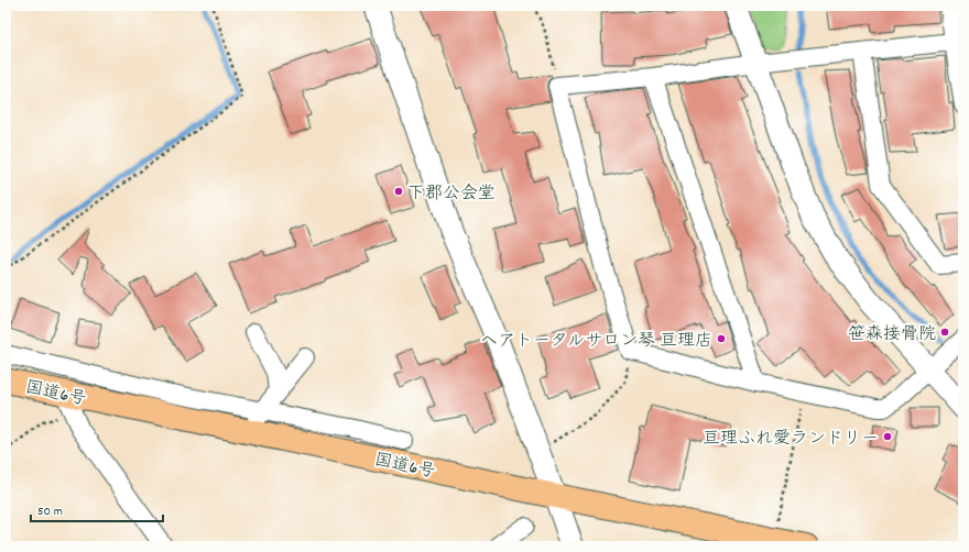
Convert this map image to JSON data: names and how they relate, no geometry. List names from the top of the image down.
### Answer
{
  "streets": {
    "highway": ["国道6号"]
  },
  "places": [
    "下郡公会堂",
    "笹森接骨院",
    "ヘアトータルサロン琴 亘理店",
    "亘理ふれ愛ランドリー"
  ],
  "scale_bar": "50 m"
}
